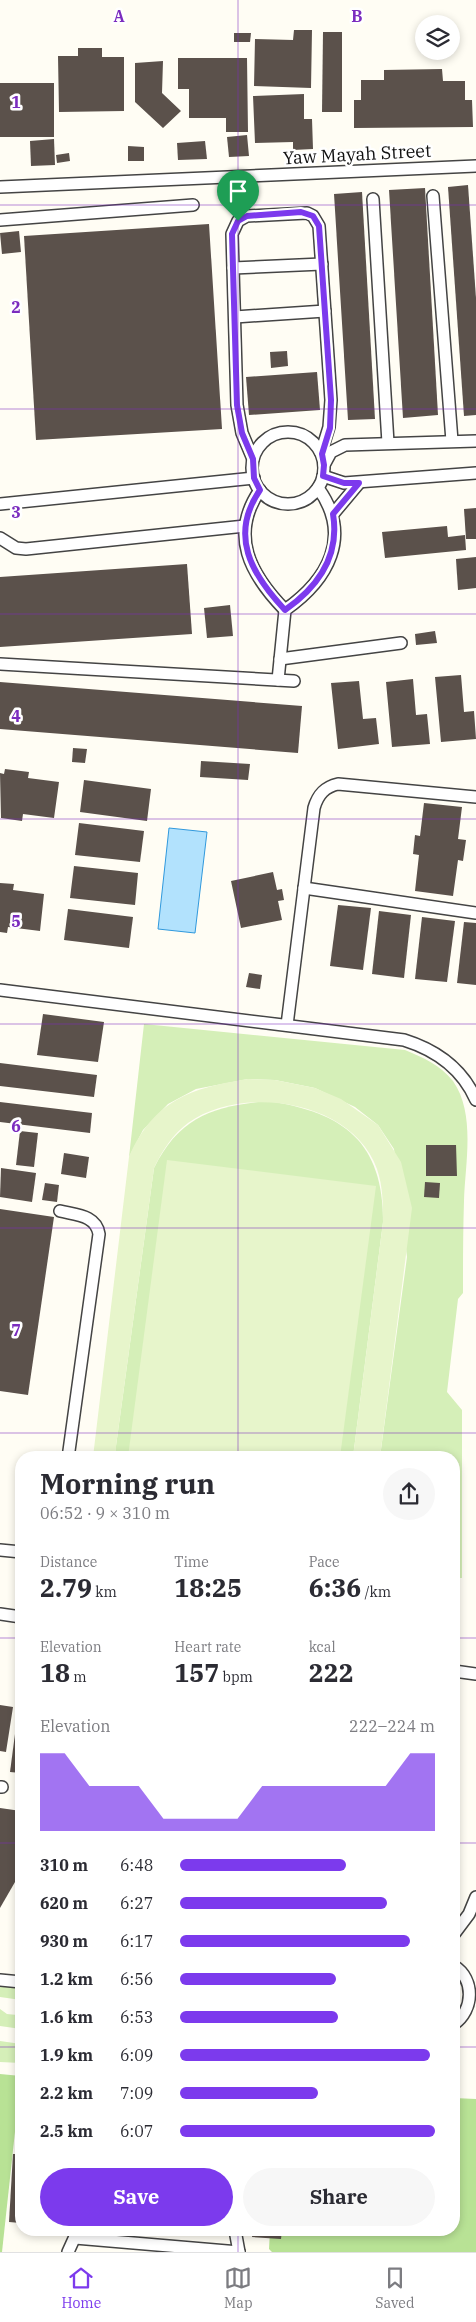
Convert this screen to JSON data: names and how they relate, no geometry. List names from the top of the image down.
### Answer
{
  "streets": {
    "lane": ["Yaw Mayah Street"]
  },
  "page": {
    "heading": ["Morning run", "06:52 · 9 × 310 m"],
    "stats": [
      ["Distance", "2.79 km"],
      ["Time", "18:25"],
      ["Pace", "6:36 /km"],
      ["Elevation", "18 m"],
      ["Heart rate", "157 bpm"],
      ["kcal", "222"]
    ],
    "chart": ["Elevation", "222–224 m"],
    "list": [
      {
        "name": "310 m",
        "note": "6:48"
      },
      {
        "name": "620 m",
        "note": "6:27"
      },
      {
        "name": "930 m",
        "note": "6:17"
      },
      {
        "name": "1.2 km",
        "note": "6:56"
      },
      {
        "name": "1.6 km",
        "note": "6:53"
      },
      {
        "name": "1.9 km",
        "note": "6:09"
      },
      {
        "name": "2.2 km",
        "note": "7:09"
      },
      {
        "name": "2.5 km",
        "note": "6:07"
      }
    ],
    "buttons": ["Save", "Share"],
    "tabs": ["Home", "Map", "Saved"]
  },
  "grid": {
    "columns": ["A", "B"],
    "rows": [
      "1",
      "2",
      "3",
      "4",
      "5",
      "6",
      "7"
    ]
  }
}
